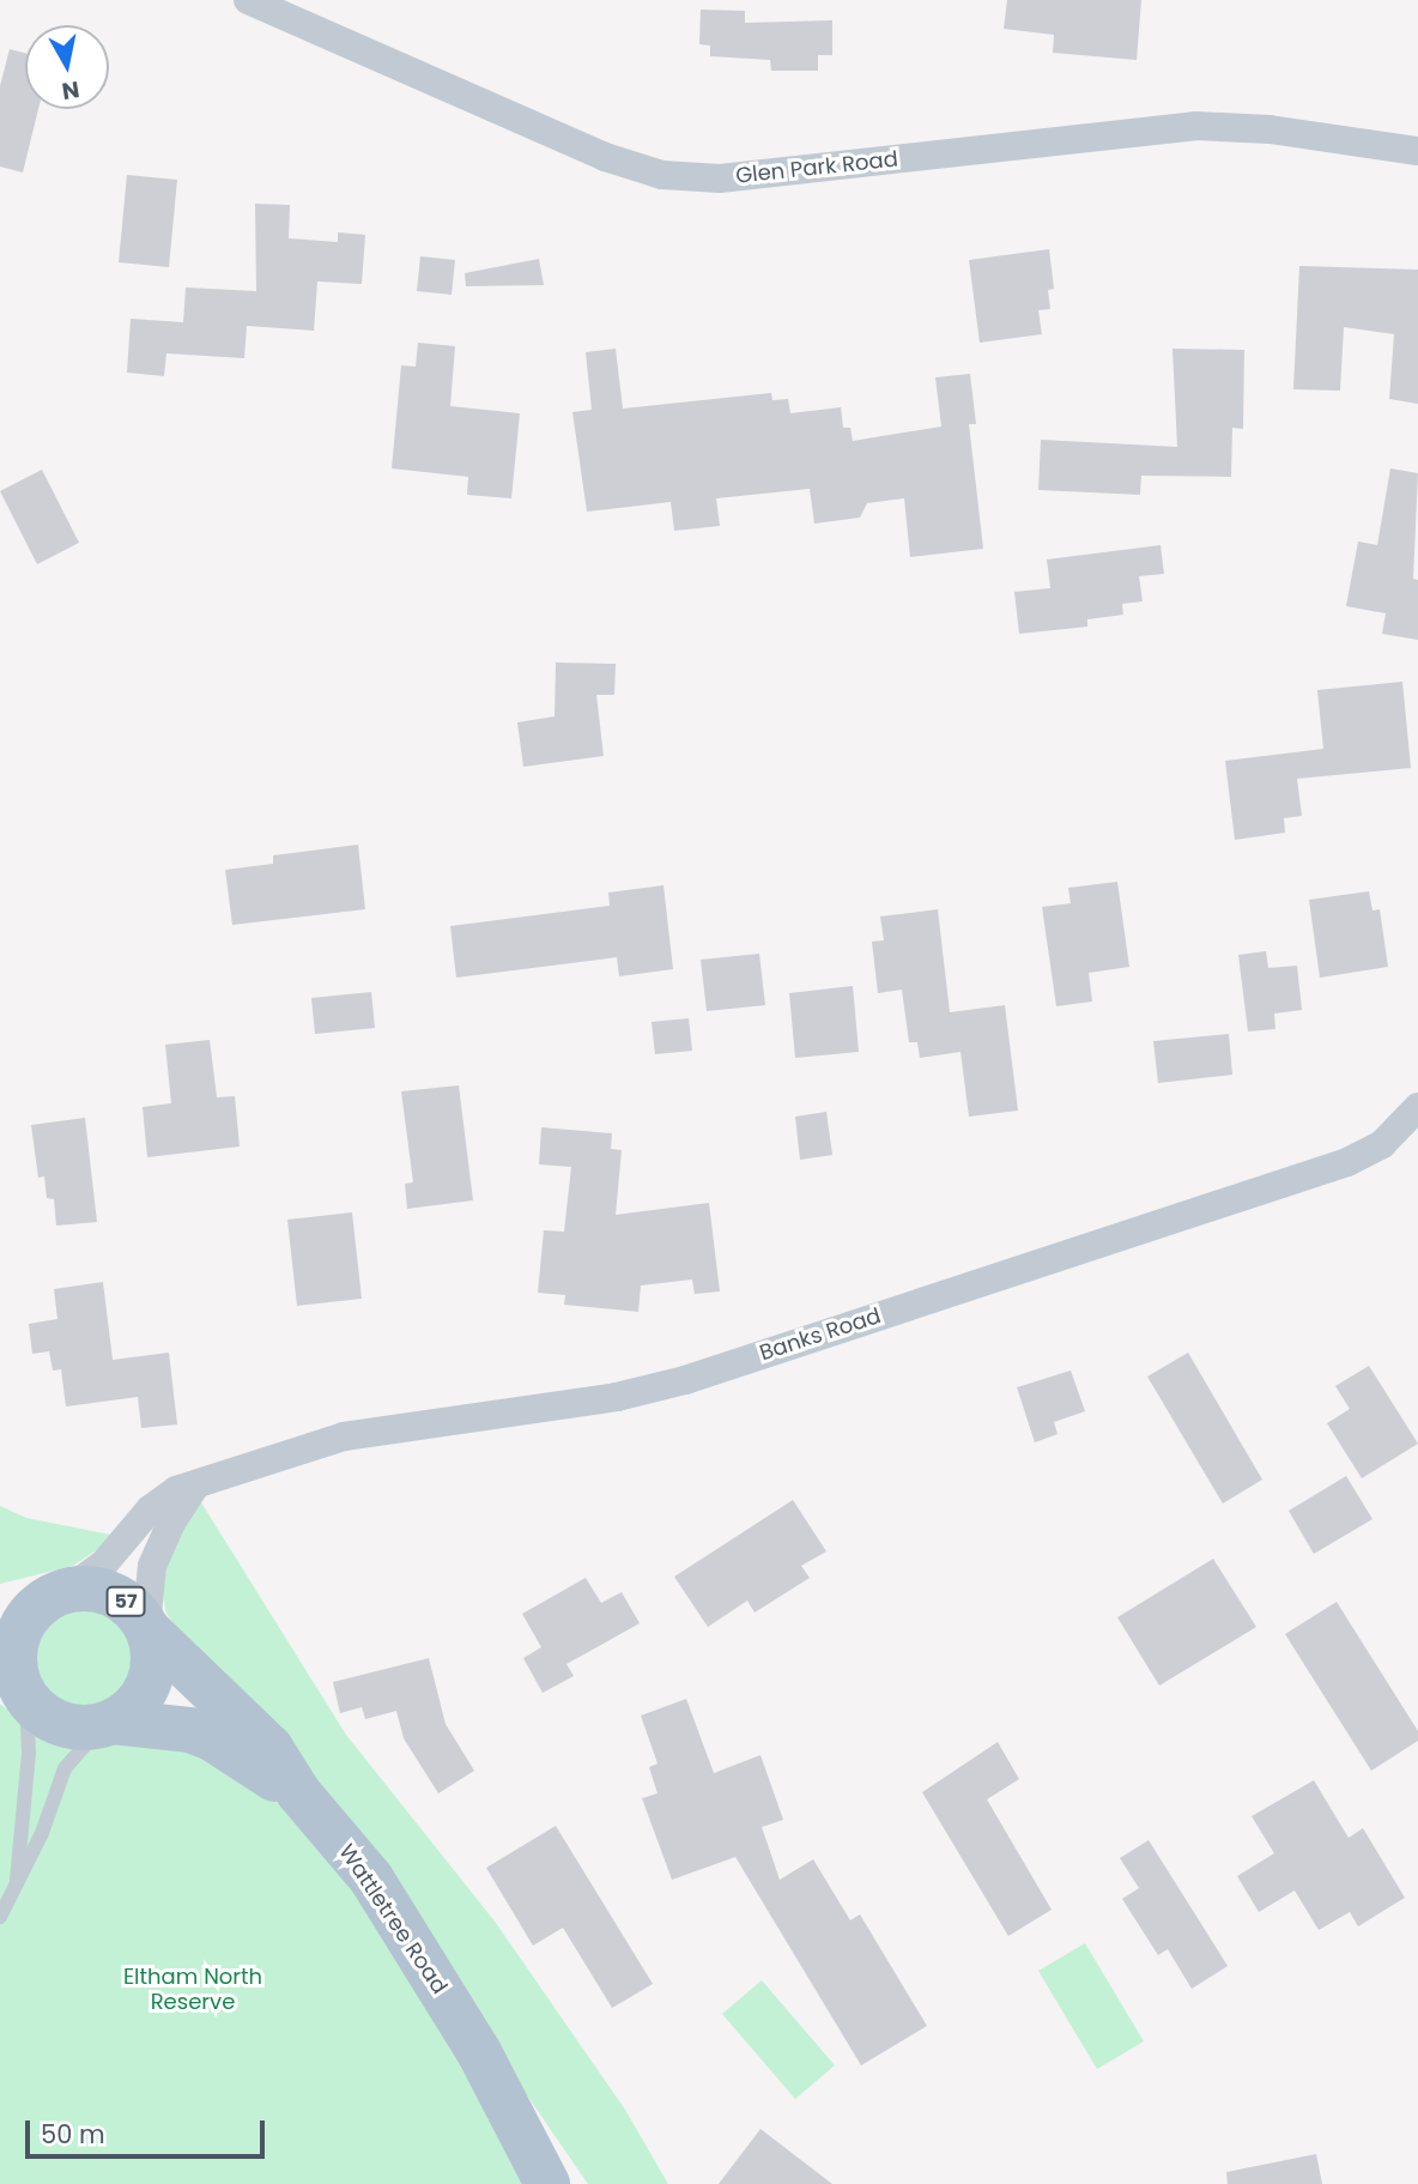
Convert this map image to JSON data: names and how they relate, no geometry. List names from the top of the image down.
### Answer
{
  "streets": {
    "main road": ["57", "Wattletree Road"],
    "street": ["Glen Park Road", "Banks Road"]
  },
  "crossings": [
    ["Banks Road", "57"],
    ["Banks Road", "Wattletree Road"],
    ["57", "Wattletree Road"]
  ],
  "parks": ["Eltham North Reserve"],
  "scale_bar": "50 m",
  "north": "bottom"
}
